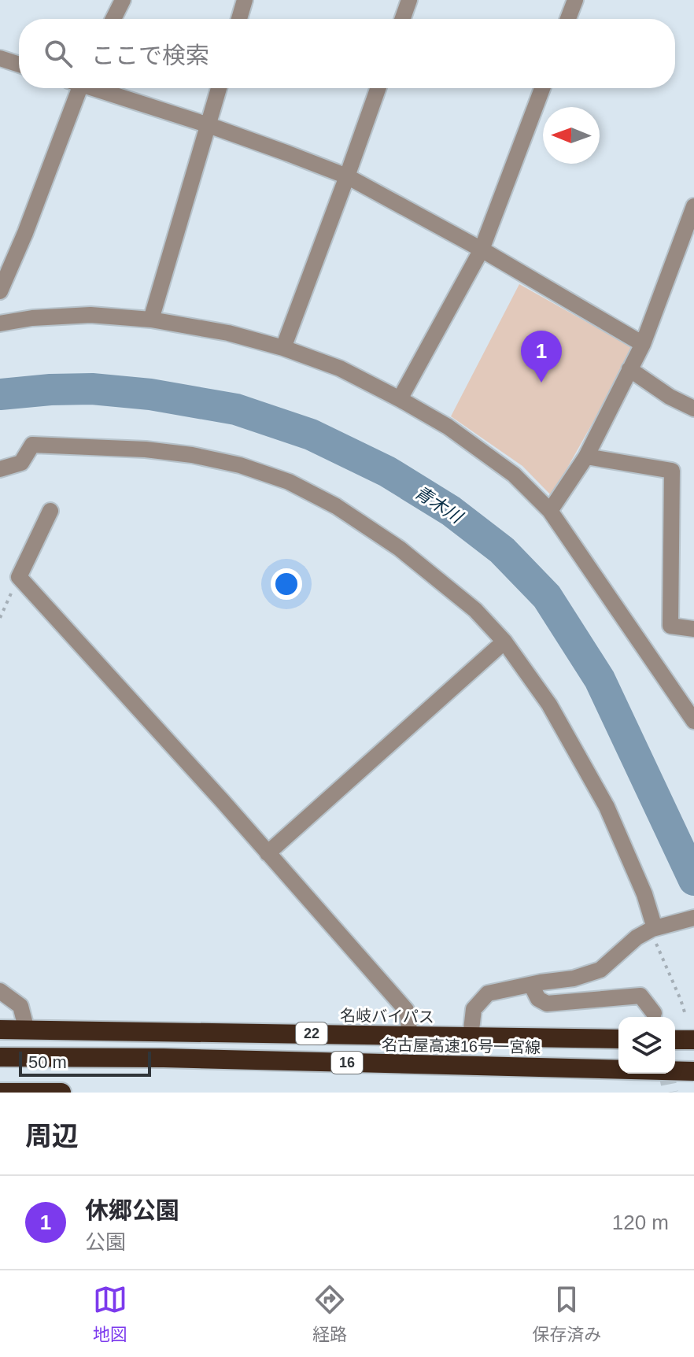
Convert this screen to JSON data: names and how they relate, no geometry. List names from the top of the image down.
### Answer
{
  "streets": {
    "highway": [
      "名岐バイパス",
      "22",
      "名古屋高速16号一宮線",
      "16"
    ]
  },
  "water": ["青木川"],
  "scale_bar": "50 m",
  "north": "left",
  "page": {
    "search": "ここで検索",
    "pins": "1",
    "scale": "50 m",
    "heading": "周辺",
    "list": [
      {
        "mark": "1",
        "name": "休郷公園",
        "note": "公園",
        "value": "120 m"
      }
    ],
    "nav": ["地図", "経路", "保存済み"]
  }
}
